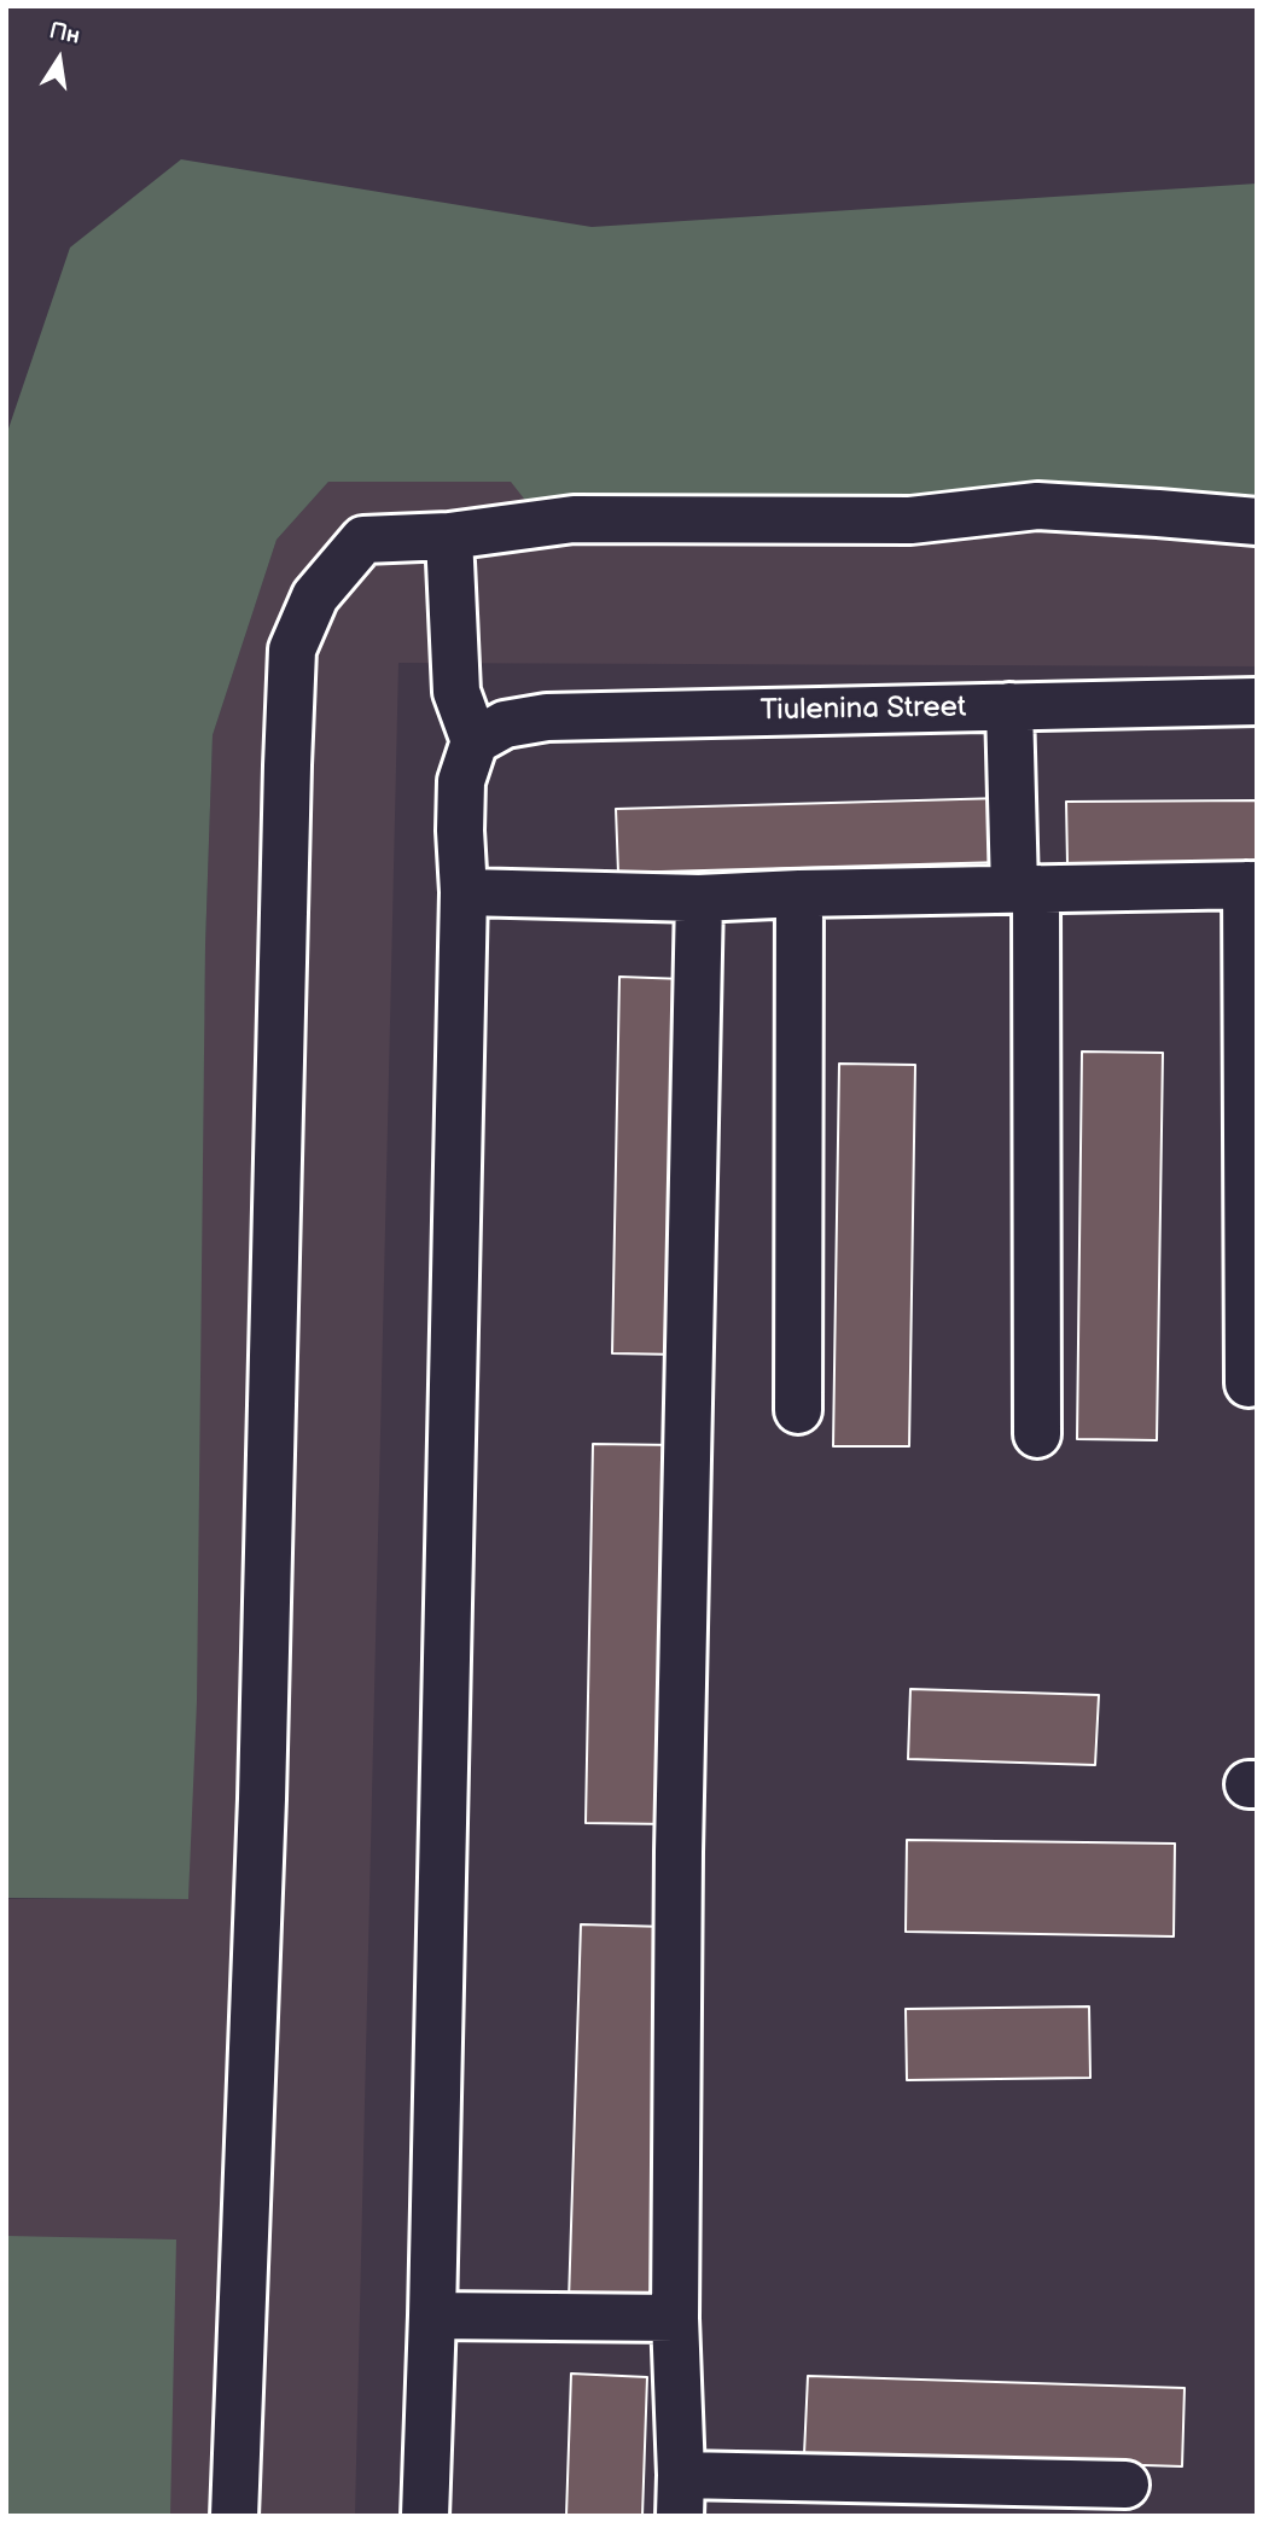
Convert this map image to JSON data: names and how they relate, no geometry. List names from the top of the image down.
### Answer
{
  "streets": {
    "street": ["Tiulenina Street"]
  },
  "north": "top"
}
